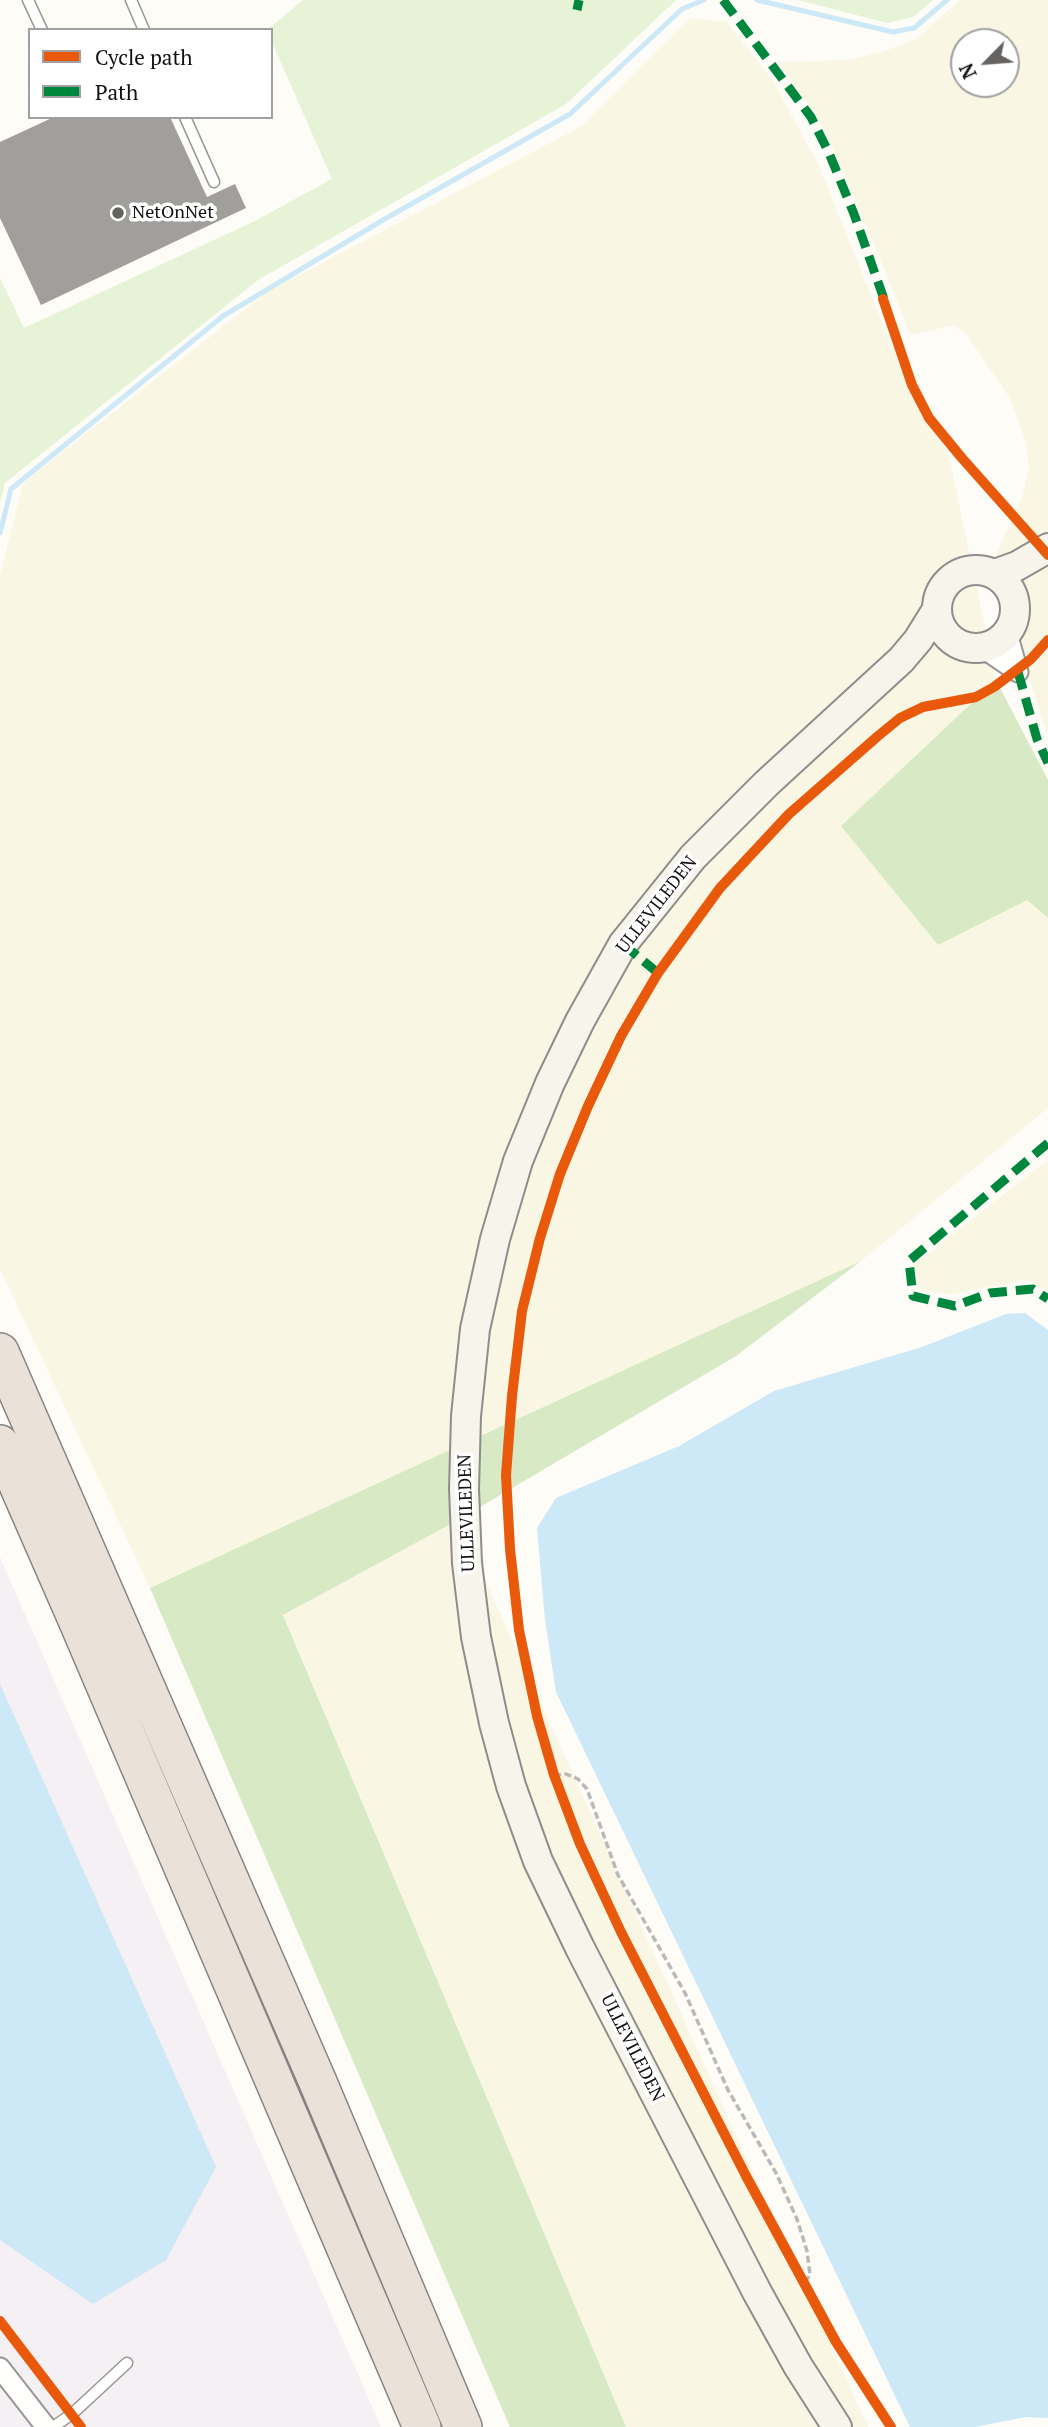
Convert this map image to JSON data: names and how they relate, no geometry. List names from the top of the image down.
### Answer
{
  "streets": {
    "main road": ["ULLEVILEDEN"]
  },
  "places": ["NetOnNet"],
  "legend": ["Cycle path", "Path"],
  "north": "bottom left"
}
